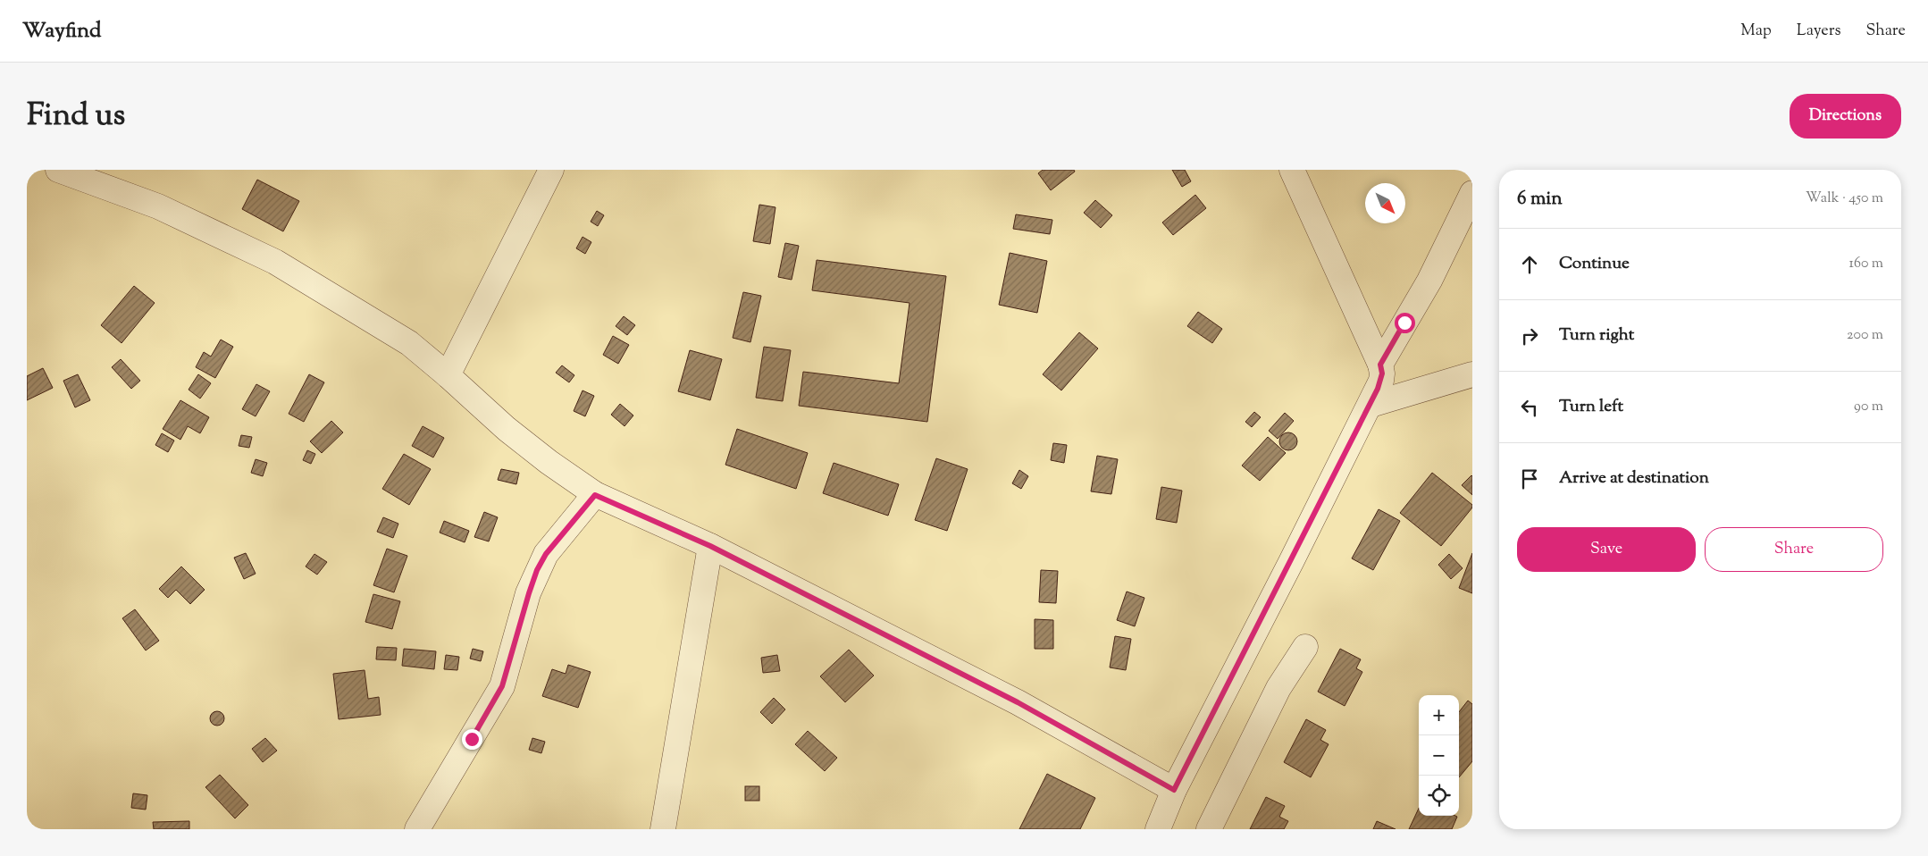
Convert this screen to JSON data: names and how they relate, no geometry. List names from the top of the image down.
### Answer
{
  "north": "bottom right",
  "page": {
    "header": "Wayfind",
    "nav": ["Map", "Layers", "Share"],
    "title": "Find us",
    "buttons": [
      "Directions",
      ["Save", "Share"]
    ],
    "heading": ["6 min", "Walk · 450 m"],
    "list": [
      ["Continue", "160 m"],
      ["Turn right", "200 m"],
      ["Turn left", "90 m"],
      "Arrive at destination"
    ],
    "map_buttons": ["+", "−"]
  }
}
